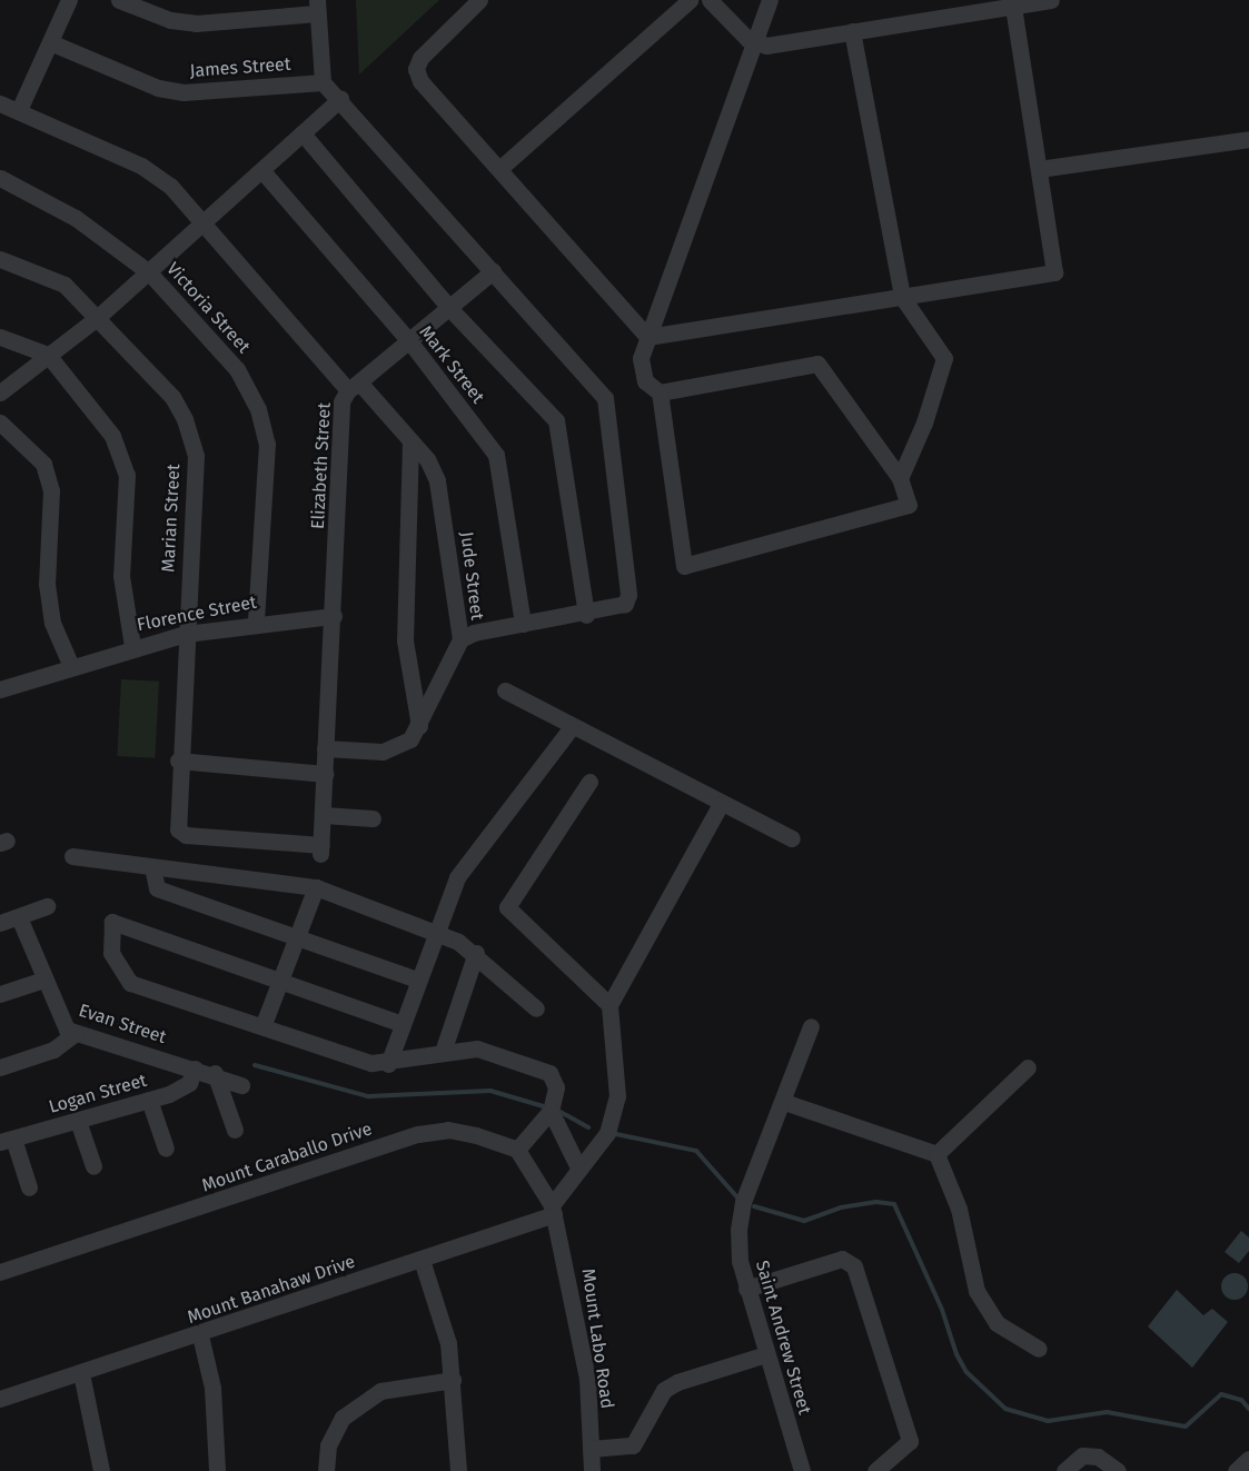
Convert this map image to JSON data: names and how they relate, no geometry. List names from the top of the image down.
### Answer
{
  "streets": {
    "street": [
      "James Street",
      "Victoria Street",
      "Mark Street",
      "Elizabeth Street",
      "Marian Street",
      "Jude Street",
      "Florence Street",
      "Evan Street",
      "Logan Street",
      "Mount Caraballo Drive",
      "Mount Banahaw Drive",
      "Saint Andrew Street",
      "Mount Labo Road"
    ]
  },
  "crossings": [
    ["Victoria Street", "Florence Street"],
    ["Elizabeth Street", "Marian Street"],
    ["Elizabeth Street", "Jude Street"],
    ["Elizabeth Street", "Florence Street"],
    ["Marian Street", "Florence Street"],
    ["Evan Street", "Logan Street"],
    ["Mount Banahaw Drive", "Mount Labo Road"]
  ]
}
